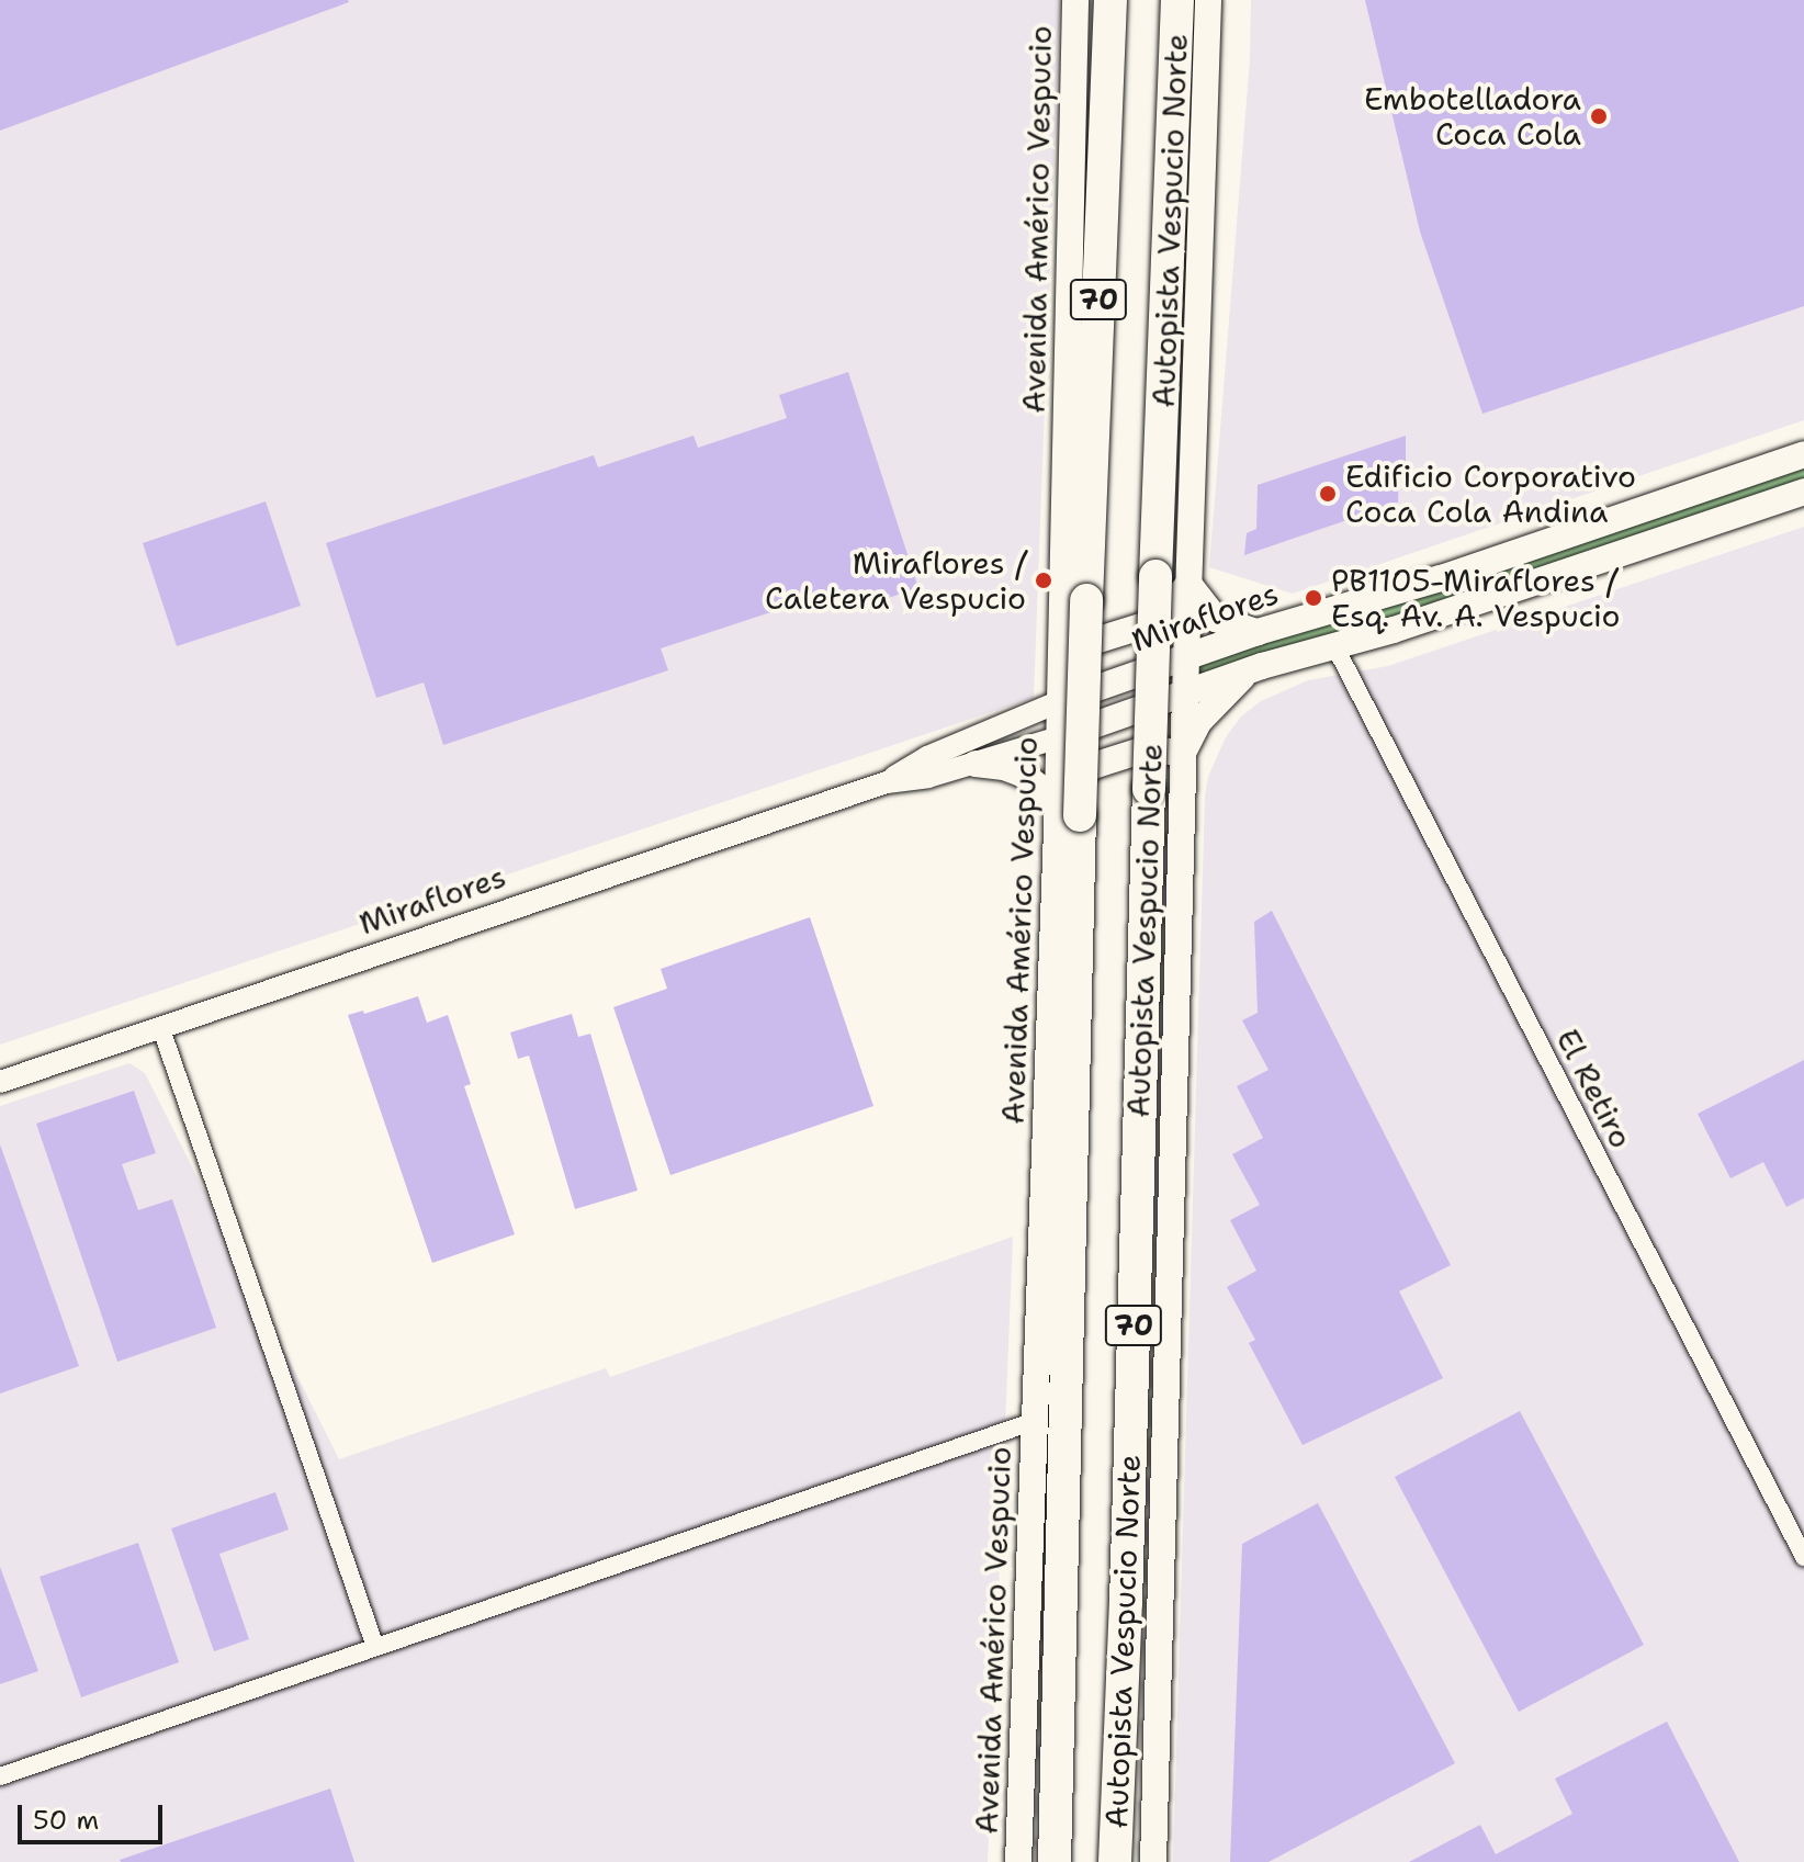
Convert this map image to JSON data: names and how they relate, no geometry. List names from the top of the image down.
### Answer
{
  "streets": {
    "highway": ["Autopista Vespucio Norte", "70"],
    "main road": ["Avenida Américo Vespucio", "Miraflores"],
    "street": ["El Retiro"]
  },
  "crossings": [
    ["Avenida Américo Vespucio", "Autopista Vespucio Norte"],
    ["Avenida Américo Vespucio", "Miraflores"],
    ["Miraflores", "El Retiro"]
  ],
  "places": [
    "Embotelladora Coca Cola",
    "Edificio Corporativo Coca Cola Andina",
    "Miraflores / Caletera Vespucio",
    "PB1105-Miraflores / Esq. Av. A. Vespucio"
  ],
  "scale_bar": "50 m"
}
